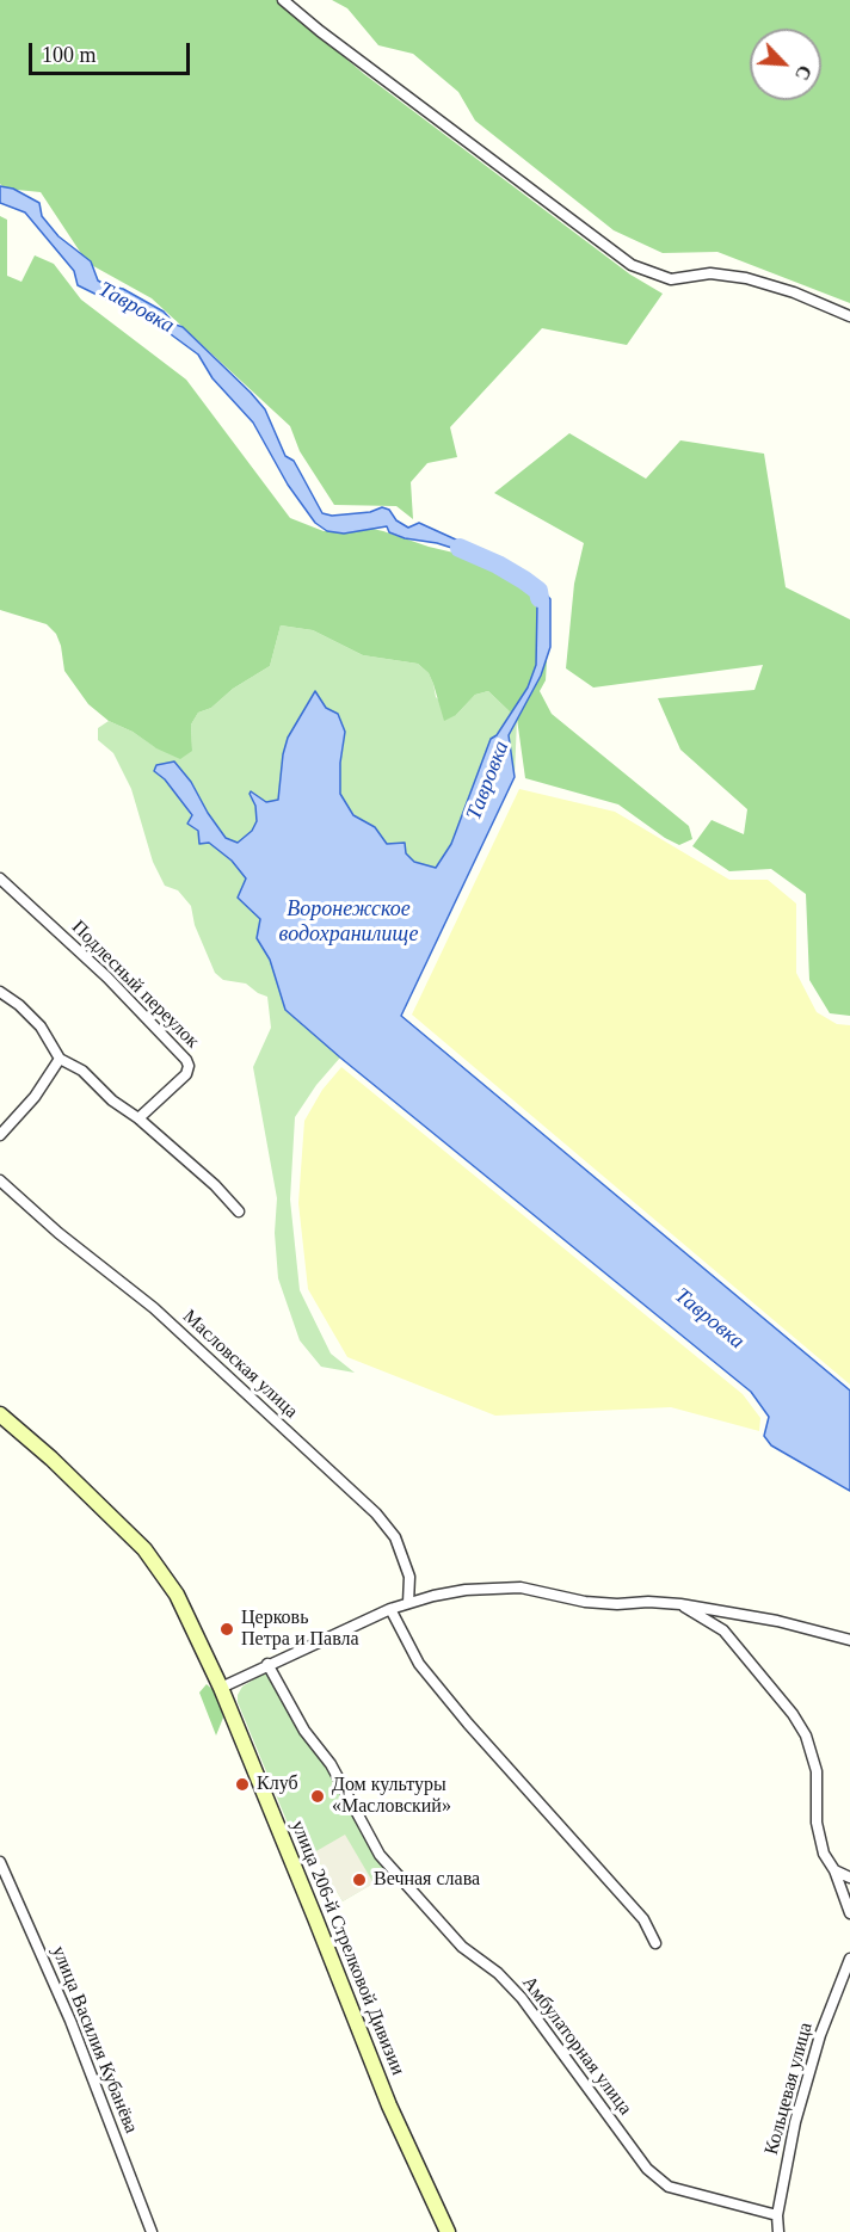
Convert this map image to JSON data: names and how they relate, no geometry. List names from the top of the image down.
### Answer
{
  "streets": {
    "main road": ["улица 206-й Стрелковой Дивизии"],
    "street": [
      "Подлесный переулок",
      "Масловская улица",
      "улица Василия Кубанёва",
      "Амбулаторная улица",
      "Кольцевая улица"
    ]
  },
  "crossings": [
    ["Амбулаторная улица", "Кольцевая улица"]
  ],
  "water": ["Тавровка", "Воронежское водохранилище"],
  "places": [
    "Церковь Петра и Павла",
    "Клуб",
    "Дом культуры «Масловский»",
    "Вечная слава"
  ],
  "scale_bar": "100 m",
  "north": "bottom right"
}
